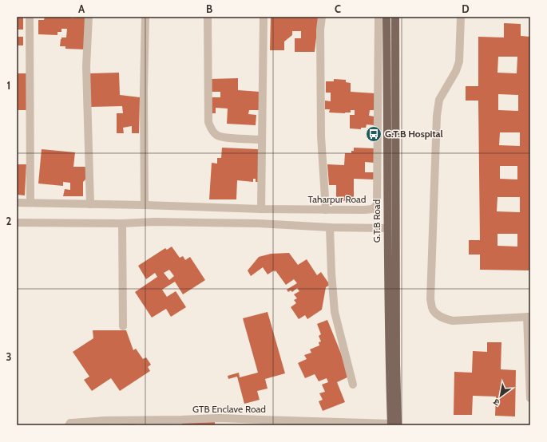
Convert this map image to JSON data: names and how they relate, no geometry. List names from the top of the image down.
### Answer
{
  "streets": {
    "main road": ["G.T.B Road"],
    "street": ["Taharpur Road", "GTB Enclave Road"]
  },
  "crossings": [
    ["G.T.B Road", "GTB Enclave Road"]
  ],
  "places": {
    "bus stop": ["G.T.B Hospital"]
  },
  "north": "bottom left",
  "grid": {
    "columns": [
      "A",
      "B",
      "C",
      "D"
    ],
    "rows": ["1", "2", "3"]
  }
}
